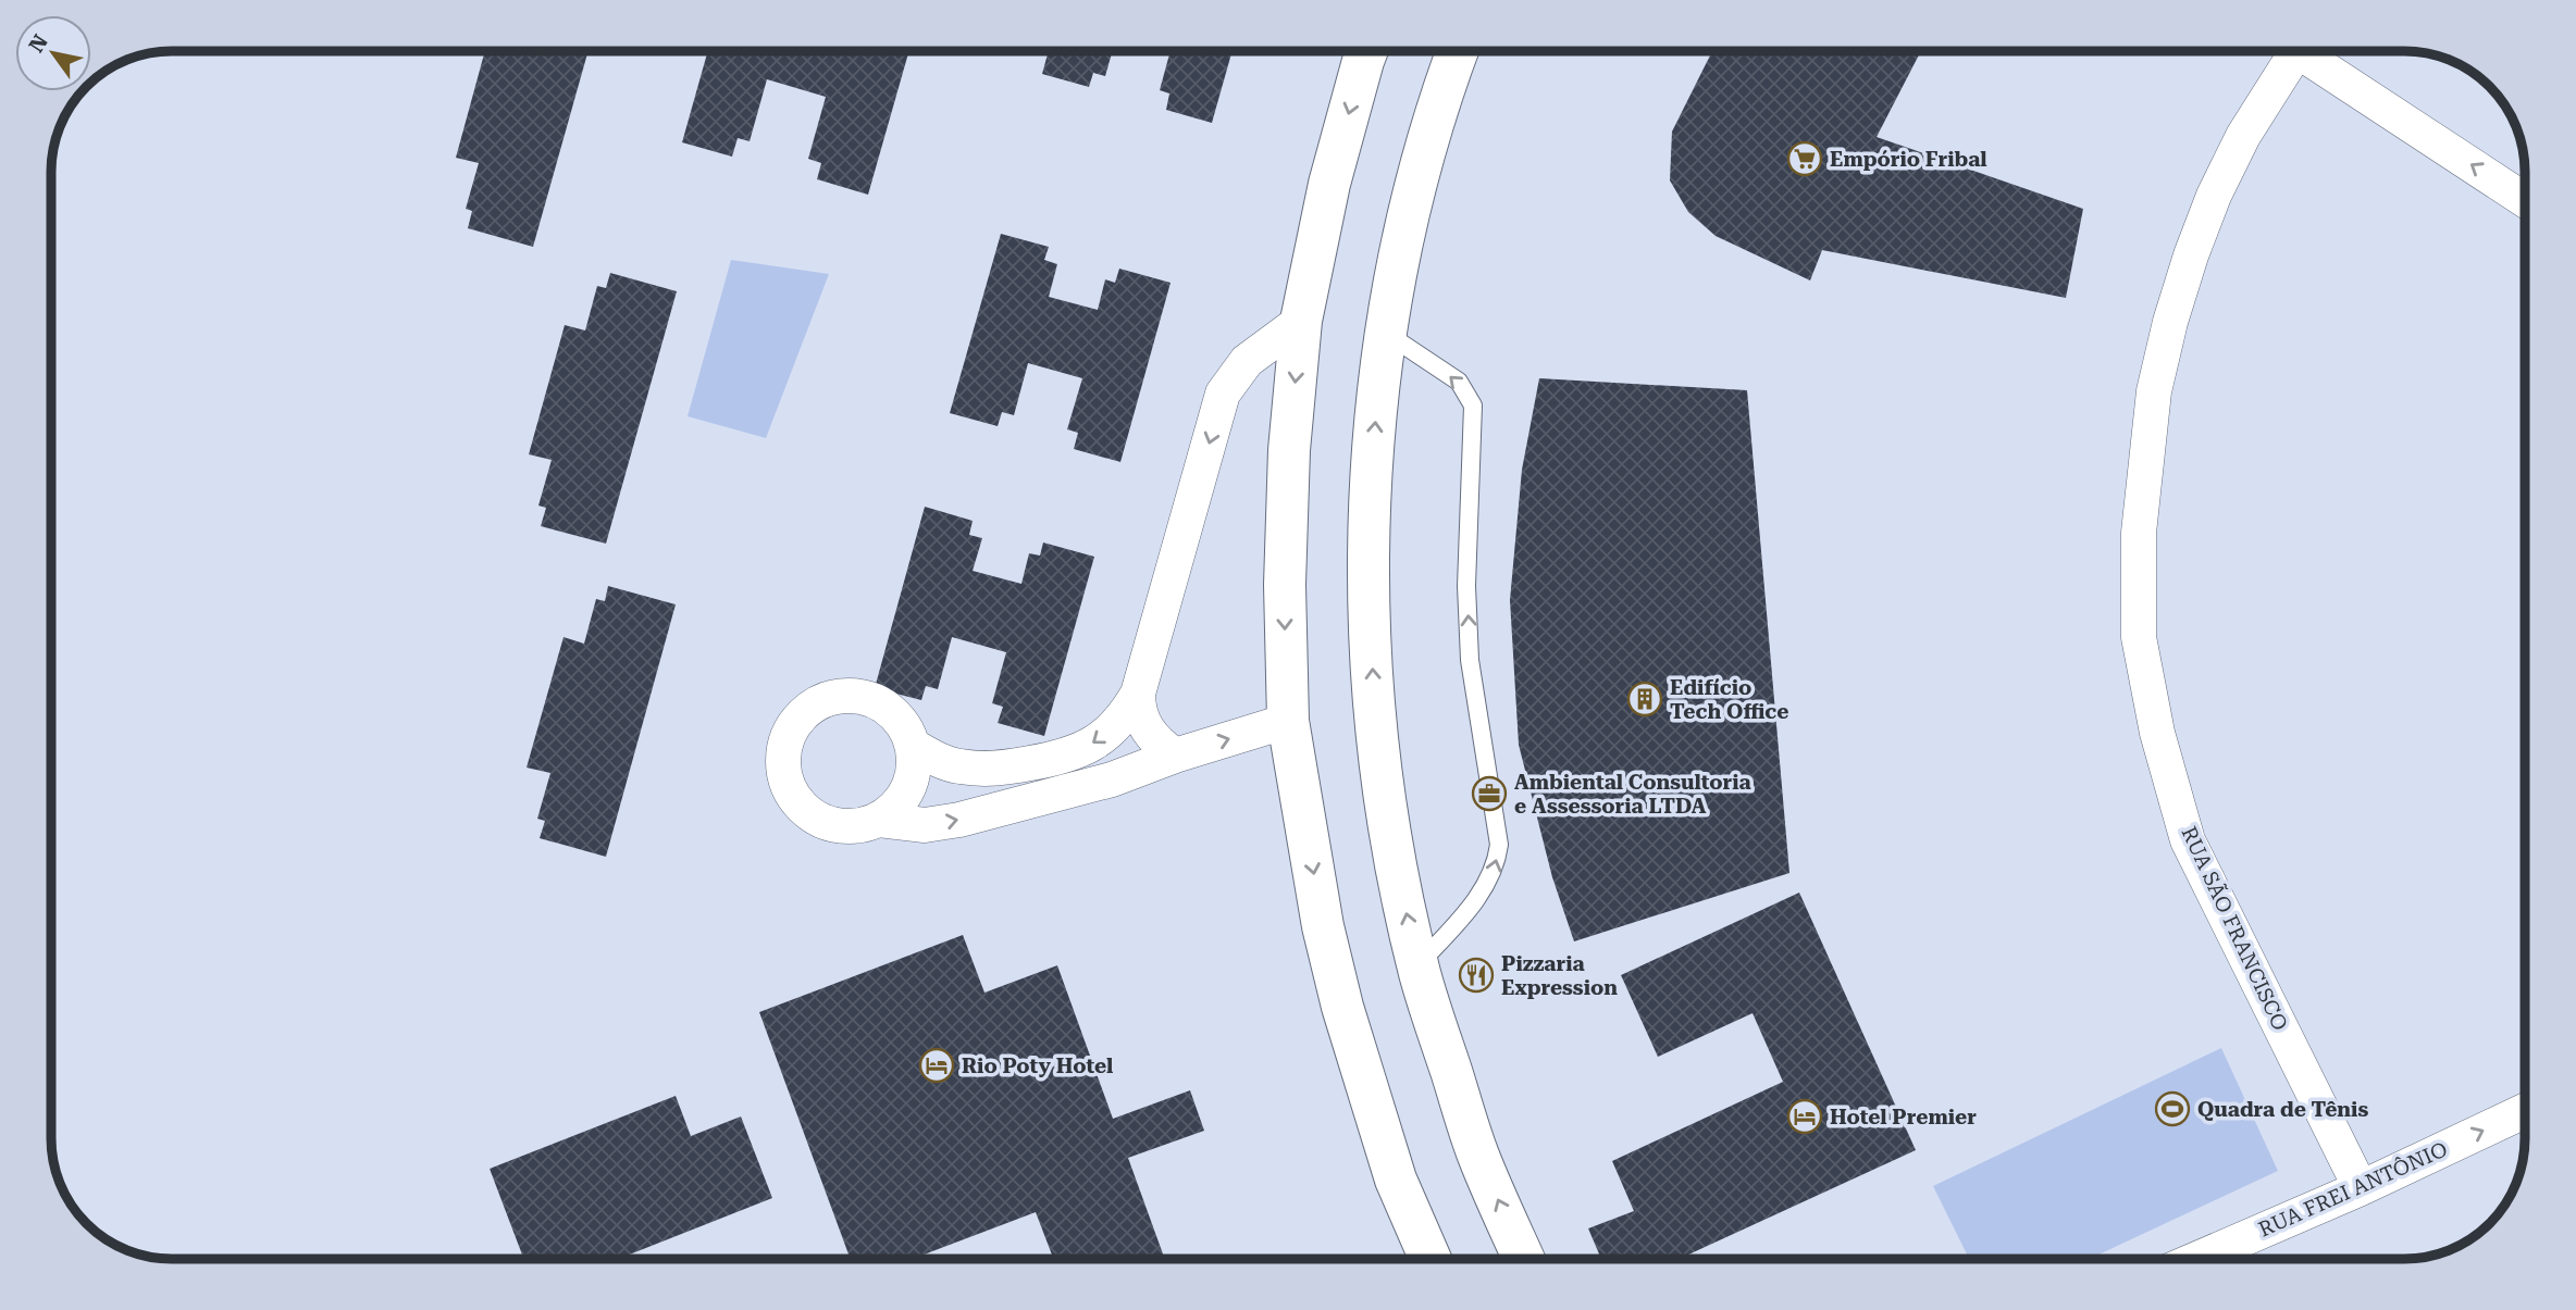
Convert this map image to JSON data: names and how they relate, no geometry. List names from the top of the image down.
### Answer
{
  "streets": {
    "street": ["RUA SÃO FRANCISCO", "RUA FREI ANTÔNIO"]
  },
  "crossings": [
    ["RUA SÃO FRANCISCO", "RUA FREI ANTÔNIO"]
  ],
  "one_way": ["RUA FREI ANTÔNIO"],
  "places": {
    "supermarket": ["Empório Fribal"],
    "building": ["Edifício Tech Office"],
    "office": ["Ambiental Consultoria e Assessoria LTDA"],
    "restaurant": ["Pizzaria Expression"],
    "hotel": ["Rio Poty Hotel", "Hotel Premier"],
    "sports": ["Quadra de Tênis"]
  },
  "north": "top left"
}
